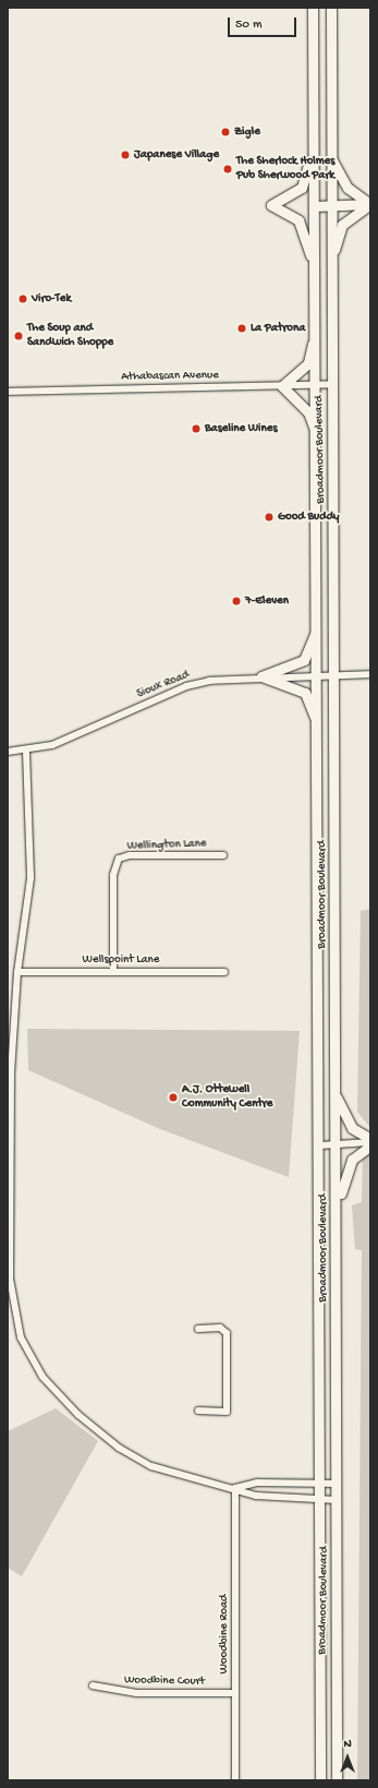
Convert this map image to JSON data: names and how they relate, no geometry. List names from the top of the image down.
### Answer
{
  "streets": {
    "main road": ["Broadmoor Boulevard"],
    "street": [
      "Athabascan Avenue",
      "Sioux Road",
      "Wellington Lane",
      "Wellspoint Lane",
      "Woodbine Road",
      "Woodbine Court"
    ]
  },
  "crossings": [
    ["Athabascan Avenue", "Broadmoor Boulevard"],
    ["Broadmoor Boulevard", "Sioux Road"],
    ["Wellington Lane", "Wellspoint Lane"],
    ["Woodbine Road", "Woodbine Court"]
  ],
  "places": [
    "Zigle",
    "Japanese Village",
    "The Sherlock Holmes Pub Sherwood Park",
    "Viro-Tek",
    "La Patrona",
    "The Soup and Sandwich Shoppe",
    "Baseline Wines",
    "Good Buddy",
    "7-Eleven",
    "A.J. Ottewell Community Centre"
  ],
  "scale_bar": "50 m",
  "north": "top"
}
